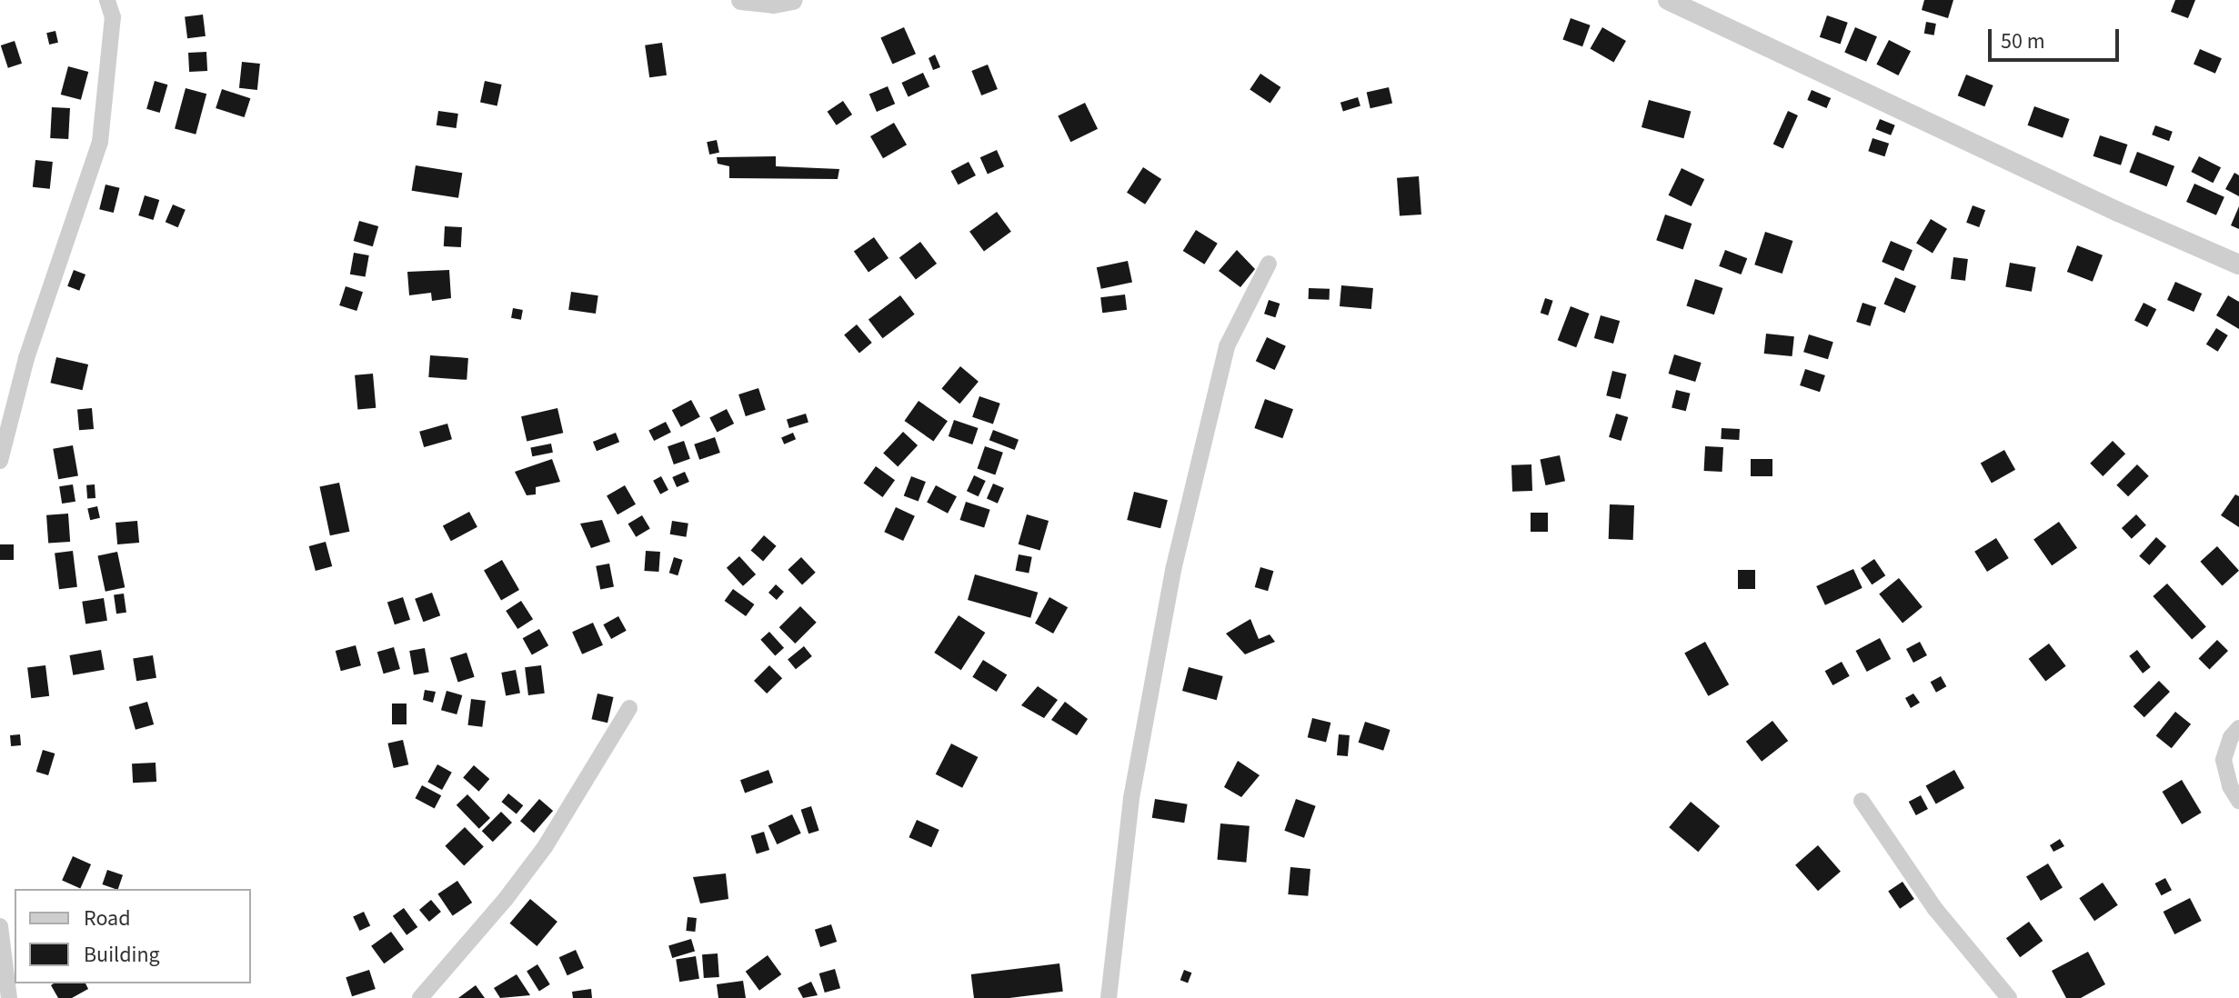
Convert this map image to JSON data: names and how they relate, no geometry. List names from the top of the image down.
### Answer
{
  "legend": ["Road", "Building"],
  "scale_bar": "50 m"
}
